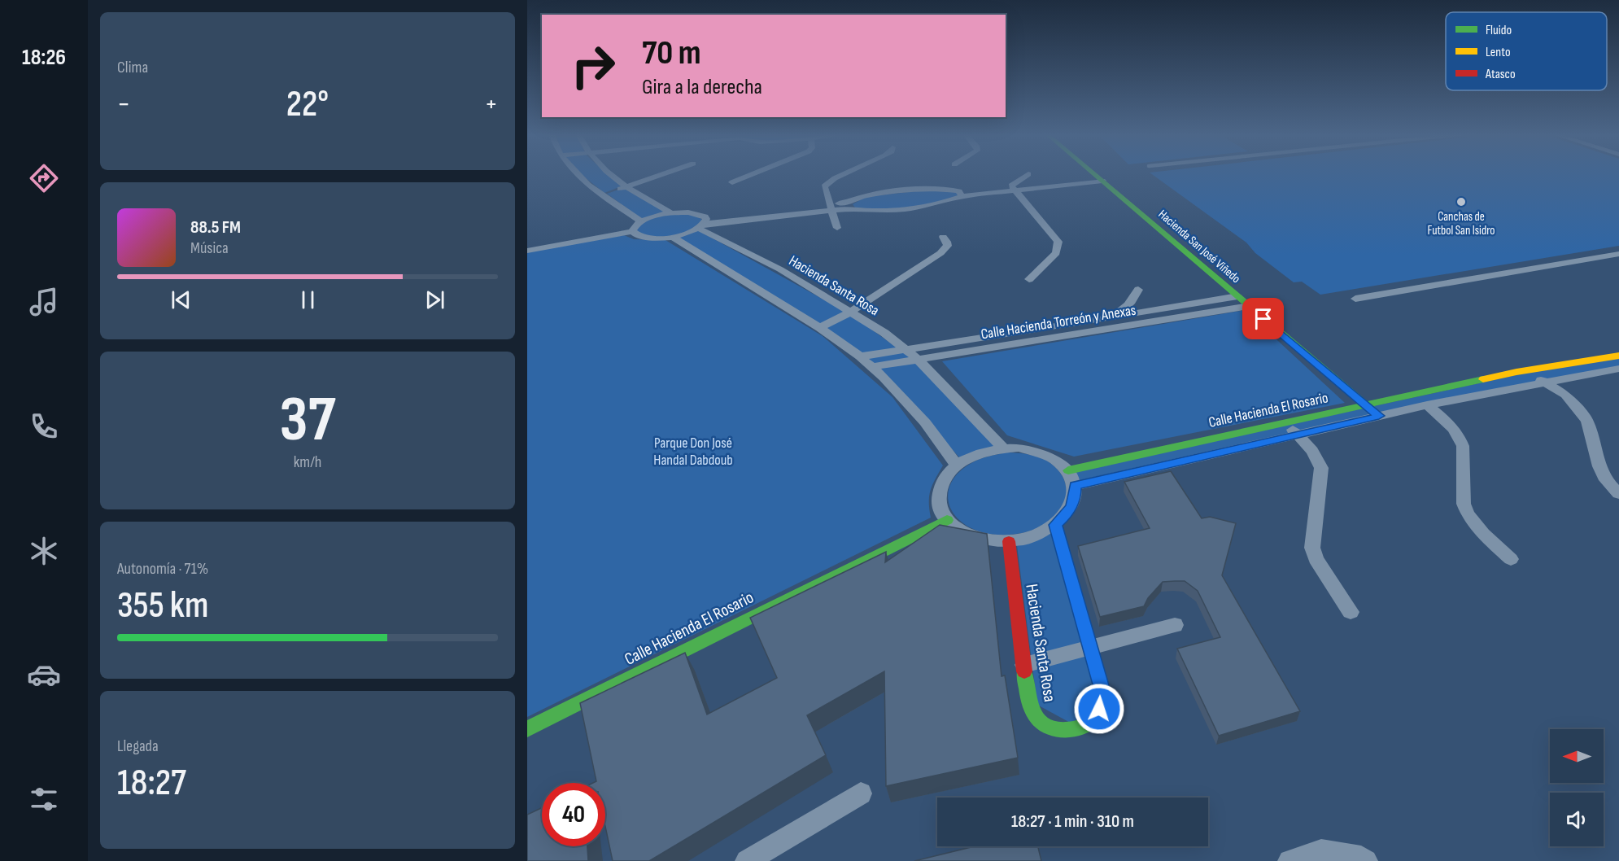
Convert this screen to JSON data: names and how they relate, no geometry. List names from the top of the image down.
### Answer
{
  "streets": {
    "street": [
      "Hacienda San José Viñedo",
      "Hacienda Santa Rosa",
      "Calle Hacienda Torreón y Anexas",
      "Calle Hacienda El Rosario"
    ]
  },
  "crossings": [
    ["Hacienda San José Viñedo", "Calle Hacienda Torreón y Anexas"],
    ["Hacienda San José Viñedo", "Calle Hacienda El Rosario"],
    ["Hacienda Santa Rosa", "Calle Hacienda Torreón y Anexas"],
    ["Hacienda Santa Rosa", "Calle Hacienda El Rosario"]
  ],
  "parks": ["Parque Don José Handal Dabdoub"],
  "places": ["Canchas de Futbol San Isidro"],
  "legend": ["Fluido", "Lento", "Atasco"],
  "north": "left",
  "page": {
    "tabs": "18:26",
    "tile": [
      "Clima",
      ["37", "km/h"],
      ["Autonomía · 71%", "355 km"],
      ["Llegada", "18:27"]
    ],
    "turn": ["70 m", "Gira a la derecha"],
    "heat": ["−", "22°", "+"],
    "song": ["88.5 FM", "Música"],
    "limit": "40",
    "trip": "18:27 · 1 min · 310 m"
  }
}
